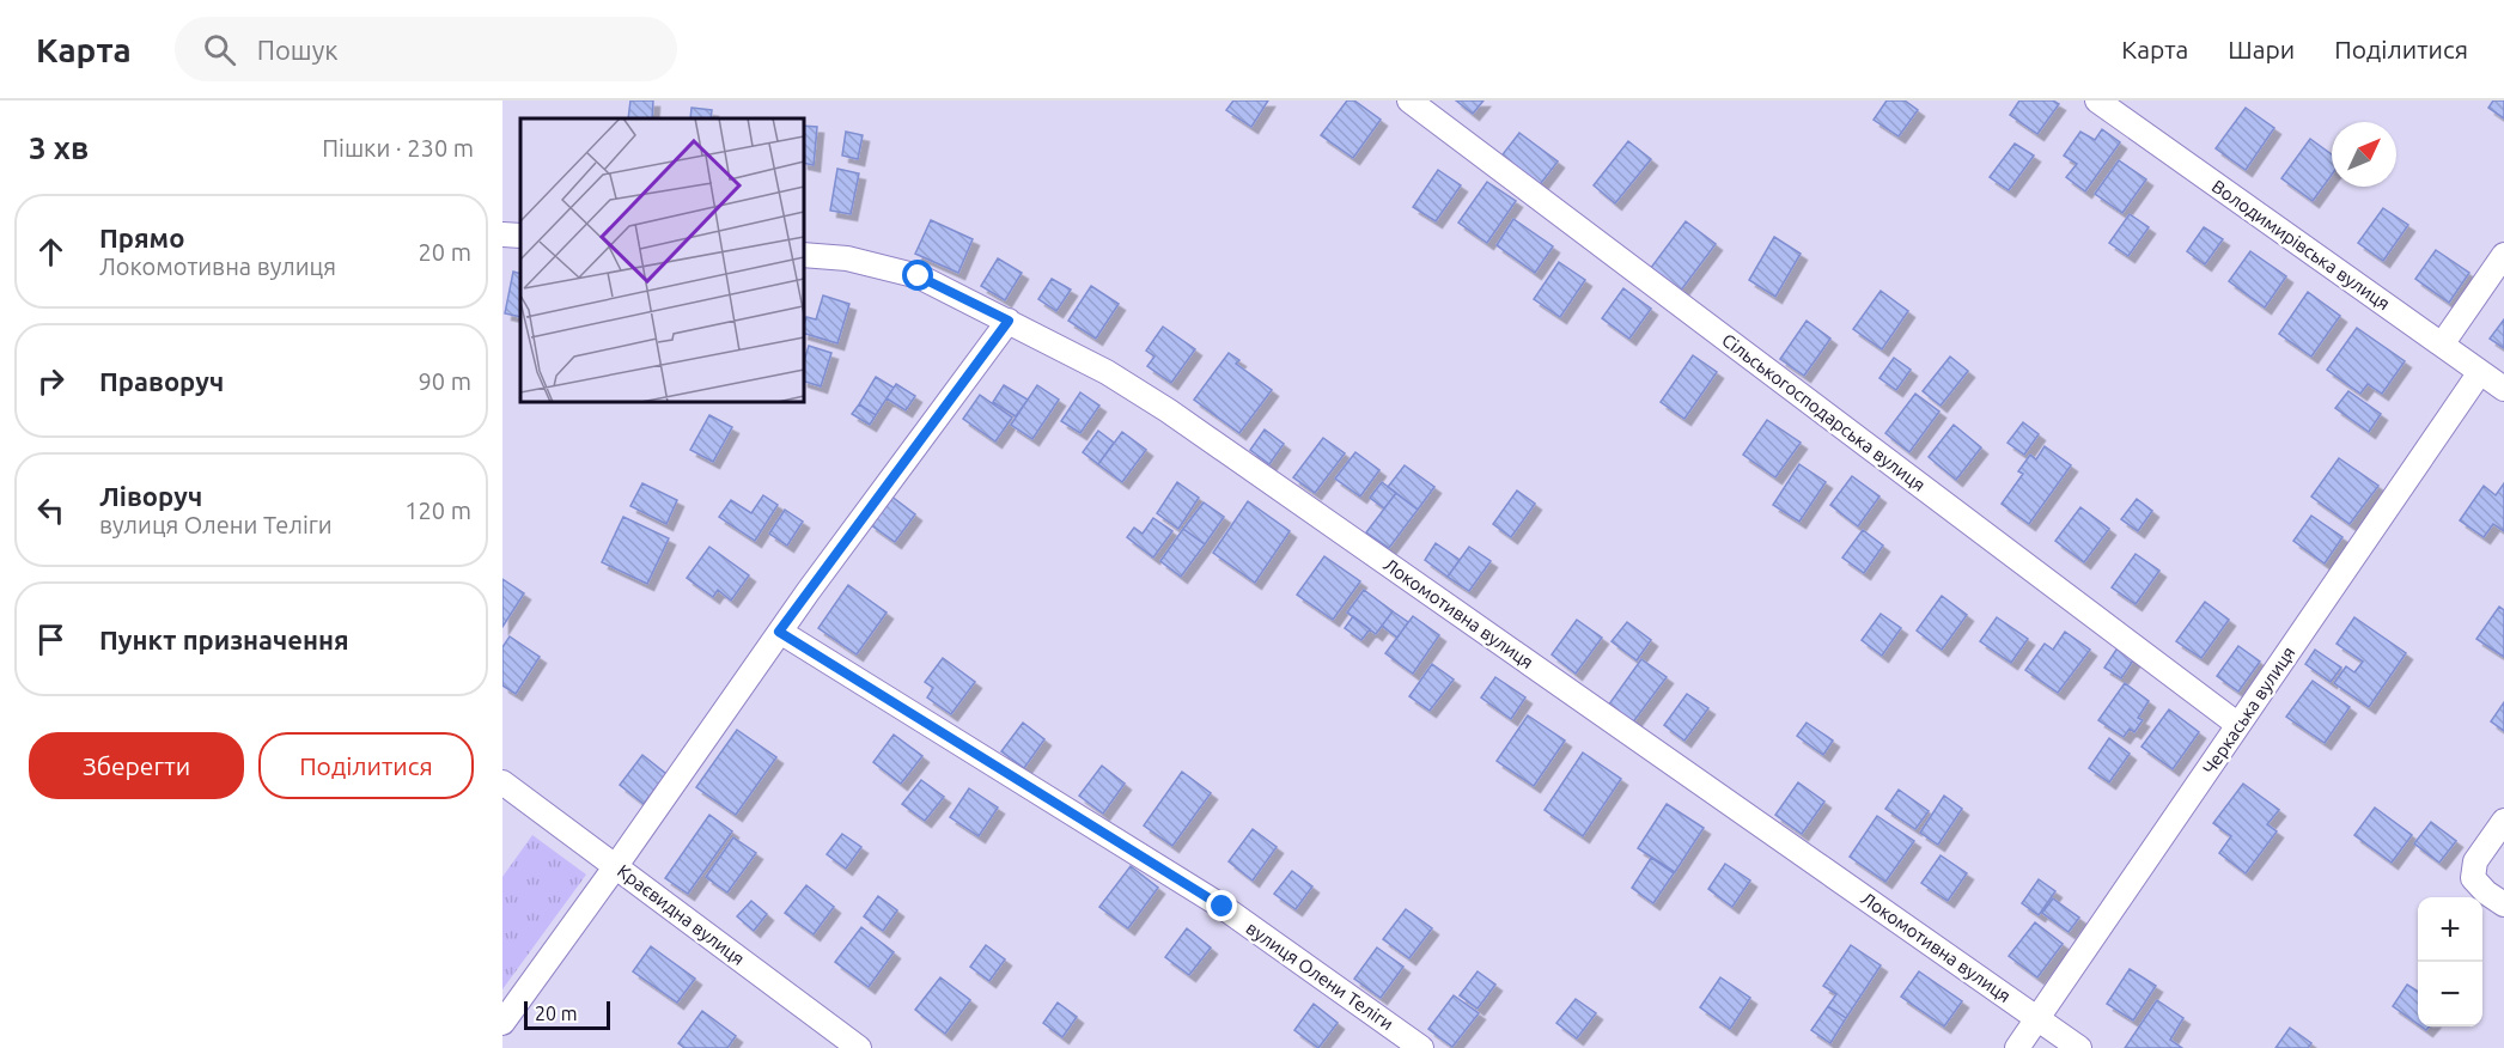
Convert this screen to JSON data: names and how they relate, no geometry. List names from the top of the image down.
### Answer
{
  "streets": {
    "street": [
      "Володимирівська вулиця",
      "Сільськогосподарська вулиця",
      "Локомотивна вулиця",
      "Черкаська вулиця",
      "Краєвидна вулиця",
      "вулиця Олени Теліги"
    ]
  },
  "crossings": [
    ["Володимирівська вулиця", "Черкаська вулиця"],
    ["Сільськогосподарська вулиця", "Черкаська вулиця"],
    ["Локомотивна вулиця", "Черкаська вулиця"]
  ],
  "scale_bar": "20 m",
  "north": "top right",
  "page": {
    "header": "Карта",
    "search": "Пошук",
    "nav": ["Карта", "Шари", "Поділитися"],
    "heading": ["3 хв", "Пішки · 230 m"],
    "list": [
      ["Прямо", "Локомотивна вулиця", "20 m"],
      ["Праворуч", "90 m"],
      ["Ліворуч", "вулиця Олени Теліги", "120 m"],
      "Пункт призначення"
    ],
    "buttons": ["Зберегти", "Поділитися"],
    "map_buttons": ["+", "−"],
    "scale": "20 m"
  }
}
